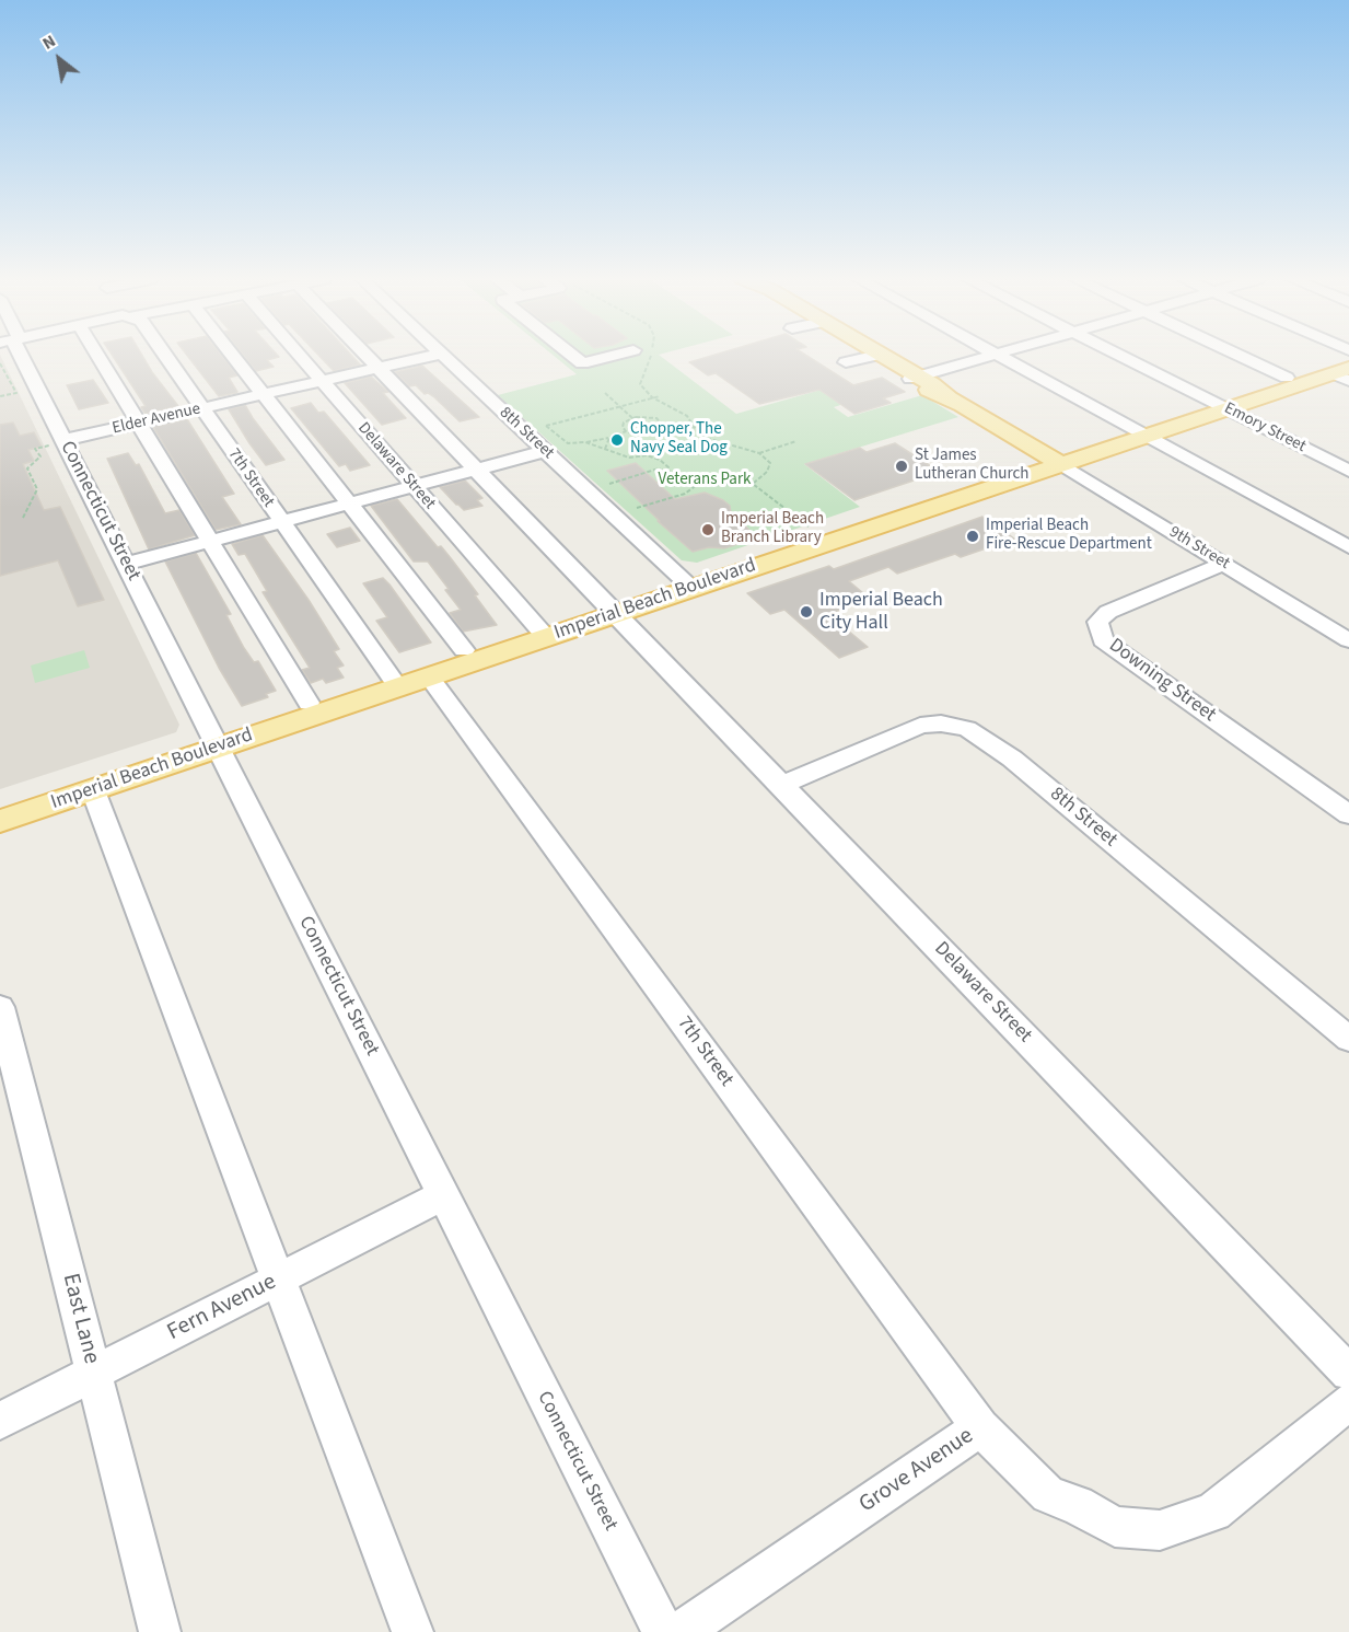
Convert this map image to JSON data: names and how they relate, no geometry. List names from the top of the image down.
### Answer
{
  "streets": {
    "main road": ["9th Street", "Imperial Beach Boulevard"],
    "street": [
      "Elder Avenue",
      "Emory Street",
      "8th Street",
      "Delaware Street",
      "7th Street",
      "Connecticut Street",
      "Downing Street",
      "Fern Avenue",
      "East Lane",
      "Grove Avenue"
    ]
  },
  "crossings": [
    ["Elder Avenue", "Delaware Street"],
    ["Elder Avenue", "7th Street"],
    ["Elder Avenue", "Connecticut Street"],
    ["Emory Street", "Imperial Beach Boulevard"],
    ["8th Street", "Delaware Street"],
    ["8th Street", "Imperial Beach Boulevard"],
    ["Delaware Street", "Imperial Beach Boulevard"],
    ["7th Street", "Imperial Beach Boulevard"],
    ["7th Street", "Grove Avenue"],
    ["Connecticut Street", "Imperial Beach Boulevard"],
    ["Connecticut Street", "Fern Avenue"],
    ["9th Street", "Imperial Beach Boulevard"],
    ["9th Street", "Downing Street"],
    ["Fern Avenue", "East Lane"]
  ],
  "parks": ["Veterans Park"],
  "places": [
    "Chopper, The Navy Seal Dog",
    "St James Lutheran Church",
    "Imperial Beach Branch Library",
    "Imperial Beach Fire-Rescue Department",
    "Imperial Beach City Hall"
  ],
  "north": "top left"
}
